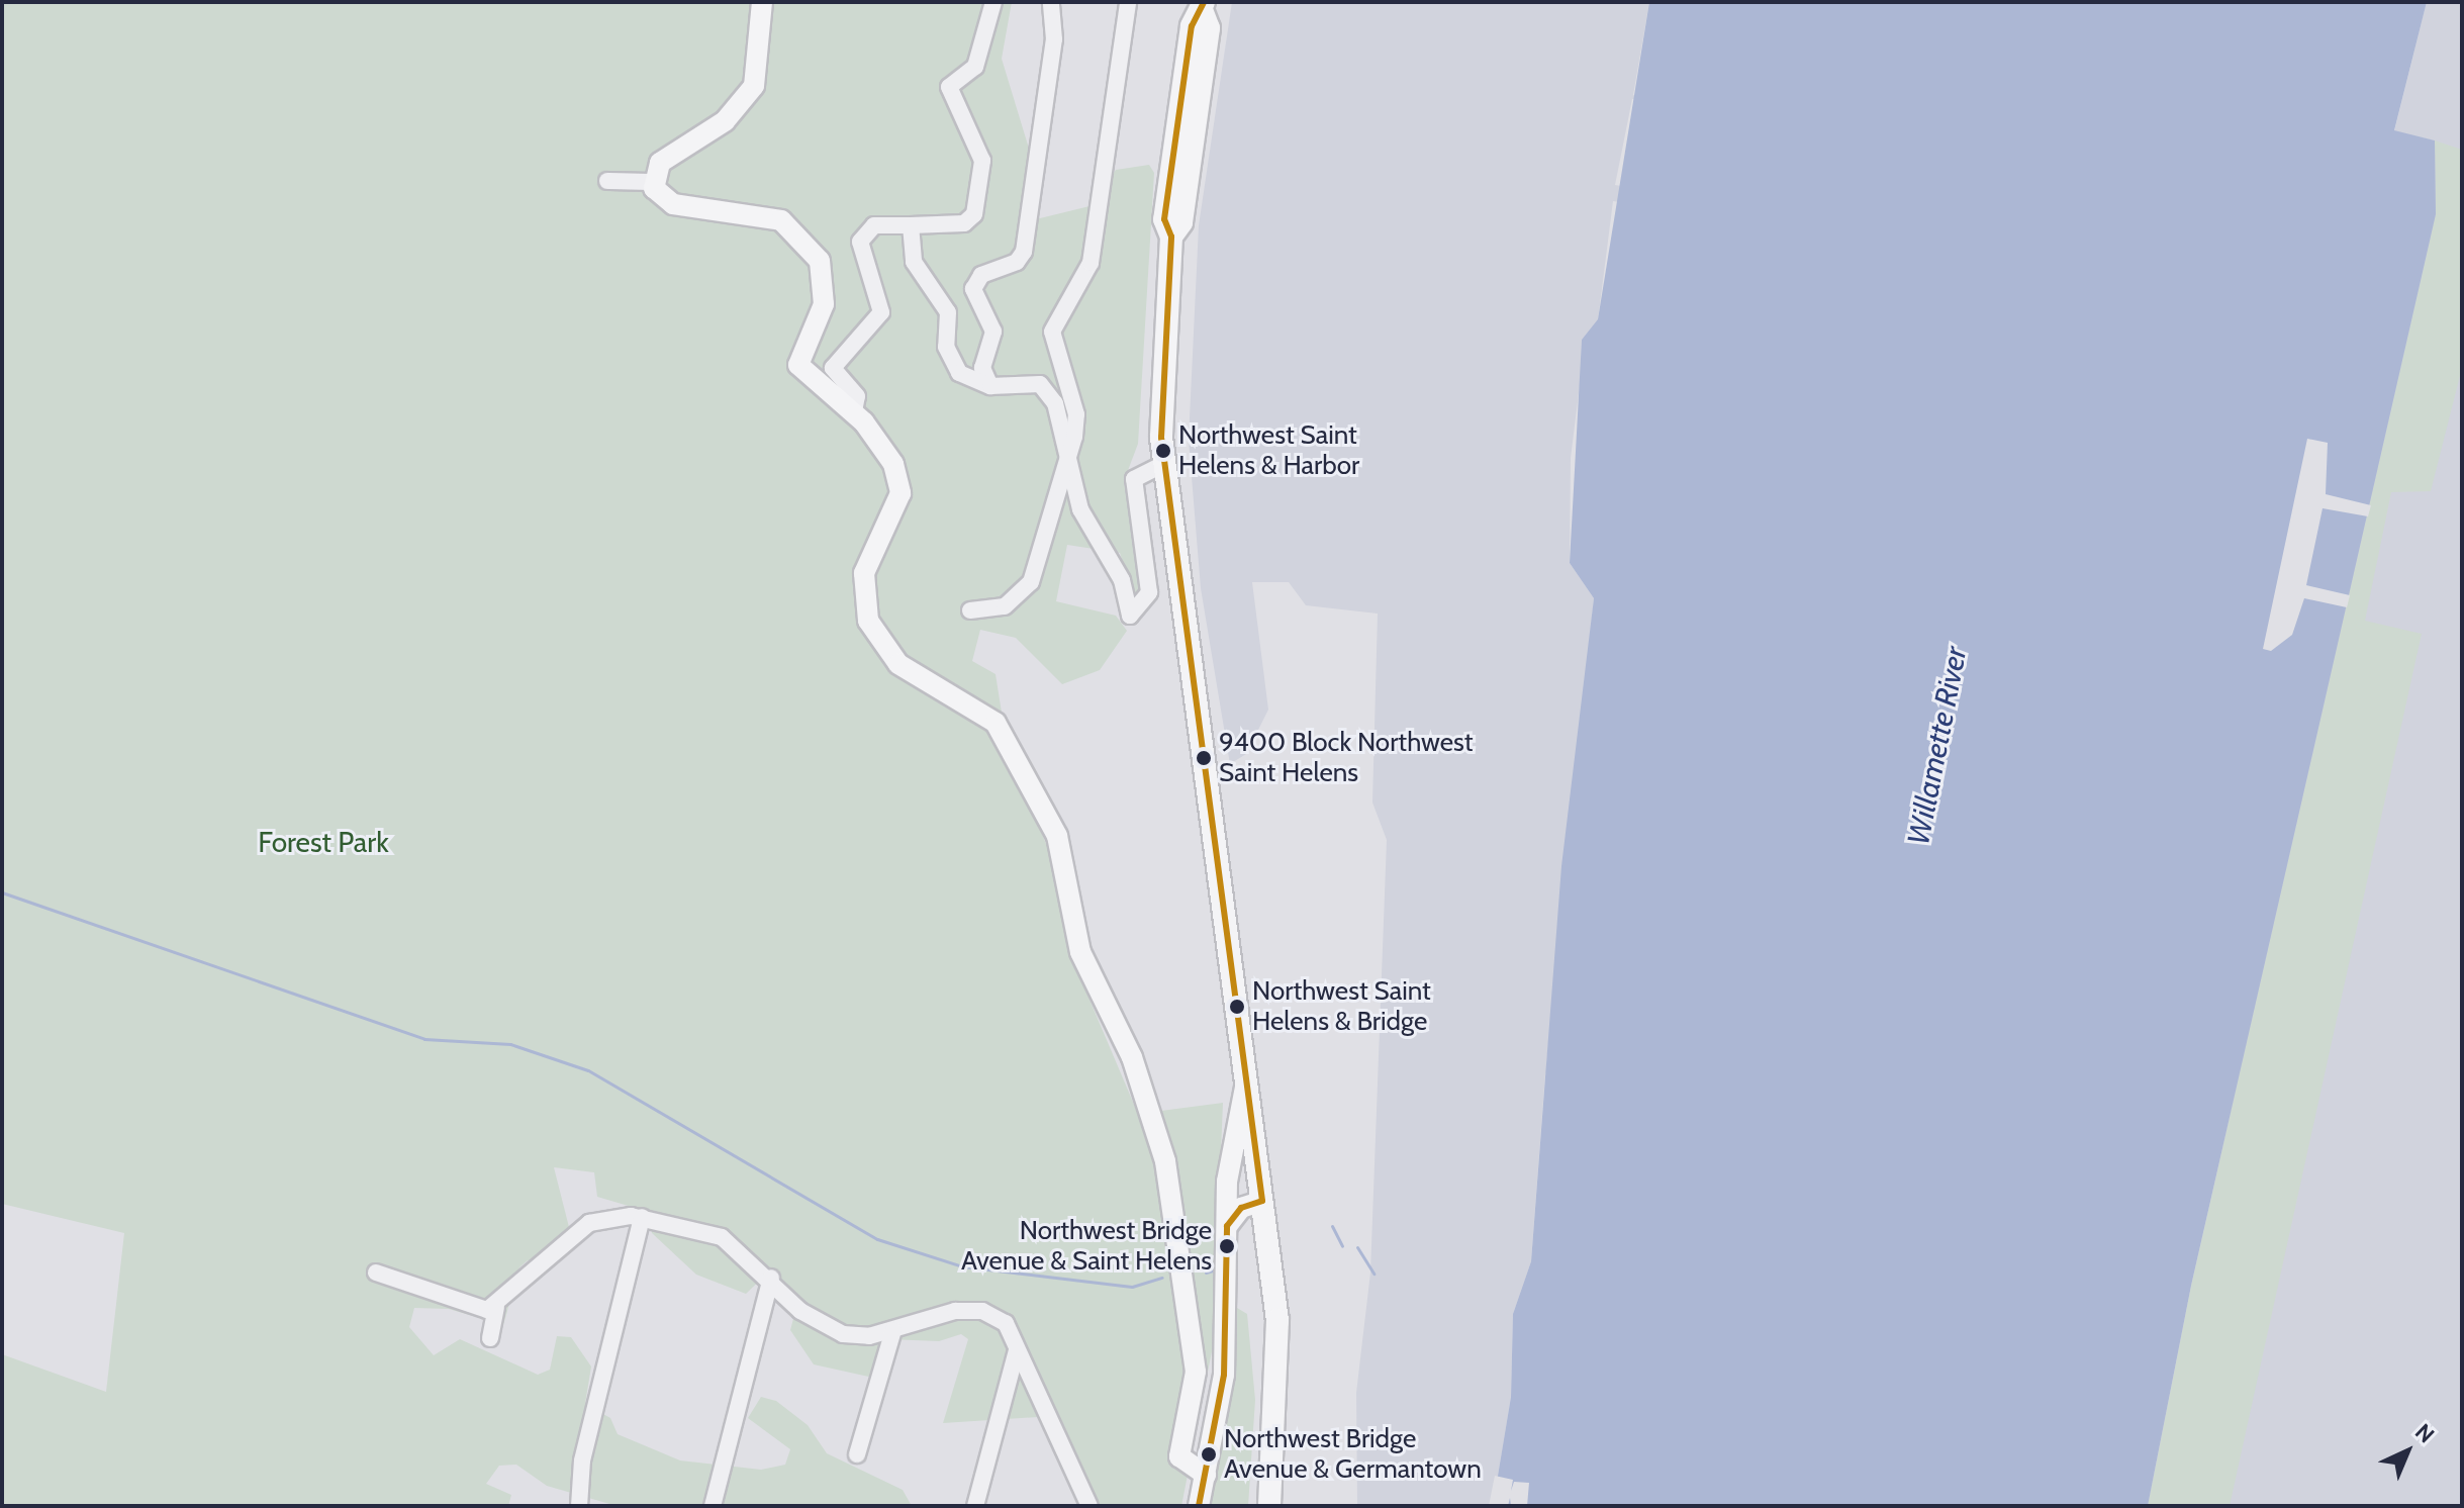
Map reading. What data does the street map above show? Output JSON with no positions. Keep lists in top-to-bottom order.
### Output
{
  "water": ["Willamette River"],
  "parks": ["Forest Park"],
  "places": [
    "Northwest Saint Helens & Harbor",
    "9400 Block Northwest Saint Helens",
    "Northwest Saint Helens & Bridge",
    "Northwest Bridge Avenue & Saint Helens",
    "Northwest Bridge Avenue & Germantown"
  ],
  "north": "top right"
}
